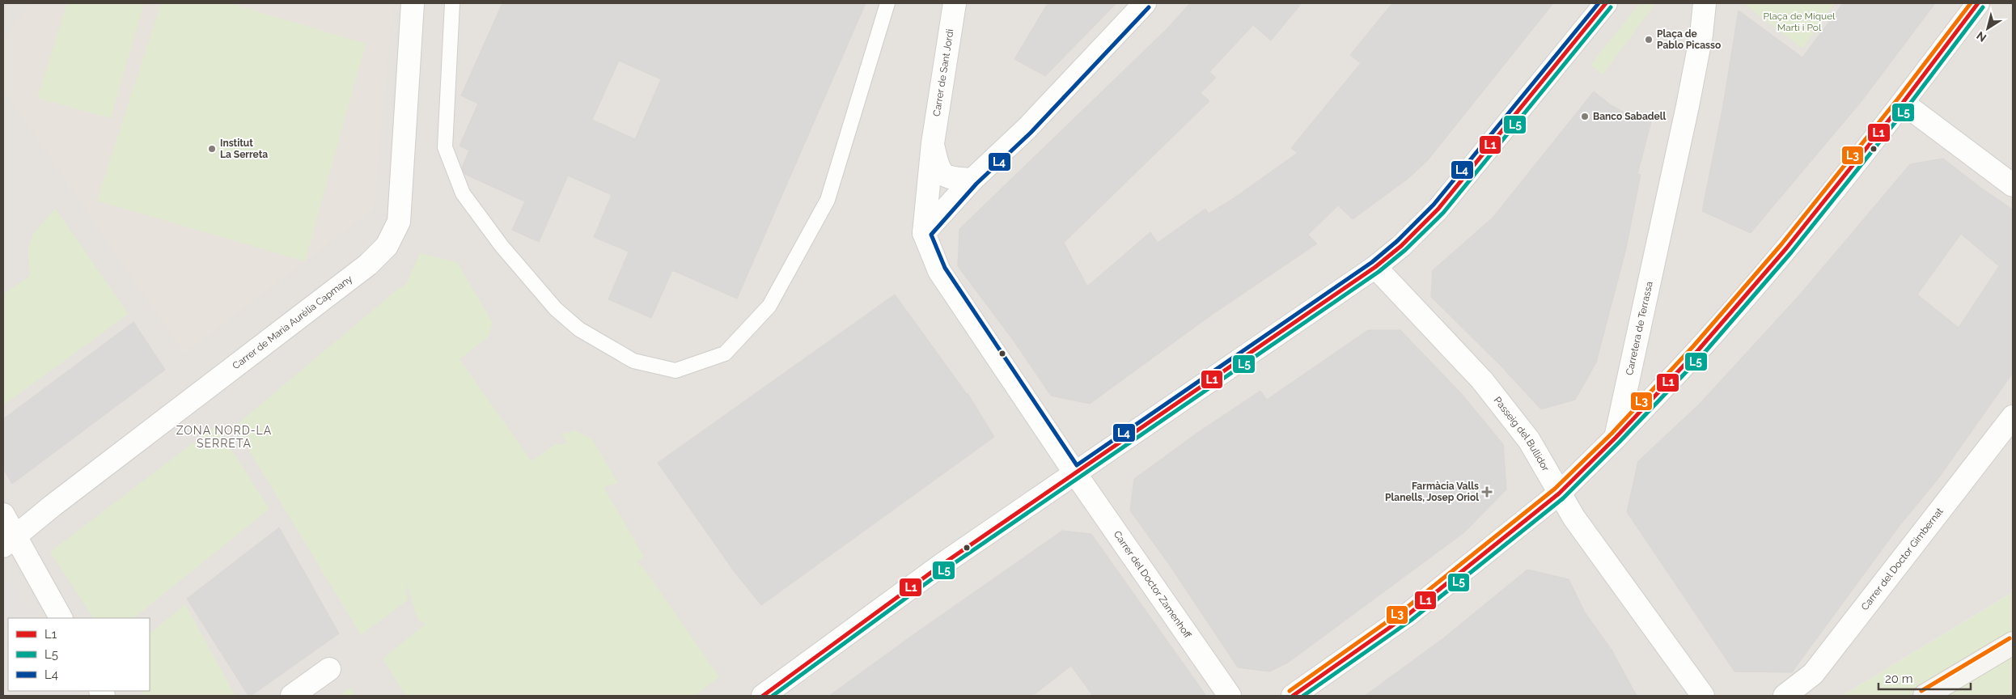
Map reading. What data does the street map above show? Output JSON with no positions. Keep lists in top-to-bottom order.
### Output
{
  "streets": {
    "street": [
      "Carrer de Sant Jordi",
      "Carrer de Maria Aurèlia Capmany",
      "Carretera de Terrassa",
      "Passeig del Bullidor",
      "Carrer del Doctor Gimbernat",
      "Carrer del Doctor Zamenhoff"
    ]
  },
  "crossings": [
    ["Carrer de Sant Jordi", "Carrer del Doctor Zamenhoff"]
  ],
  "districts": ["ZONA NORD-LA SERRETA"],
  "parks": ["Plaça de Miquel Martí i Pol"],
  "places": {
    "other": ["Plaça de Pablo Picasso", "Banco Sabadell", "Institut La Serreta"],
    "health": ["Farmàcia Valls Planells, Josep Oriol"]
  },
  "lines": [
    "transit line L1",
    "transit line L4",
    "transit line L3",
    "transit line L5"
  ],
  "legend": ["L1", "L5", "L4"],
  "scale_bar": "20 m",
  "north": "bottom left"
}
